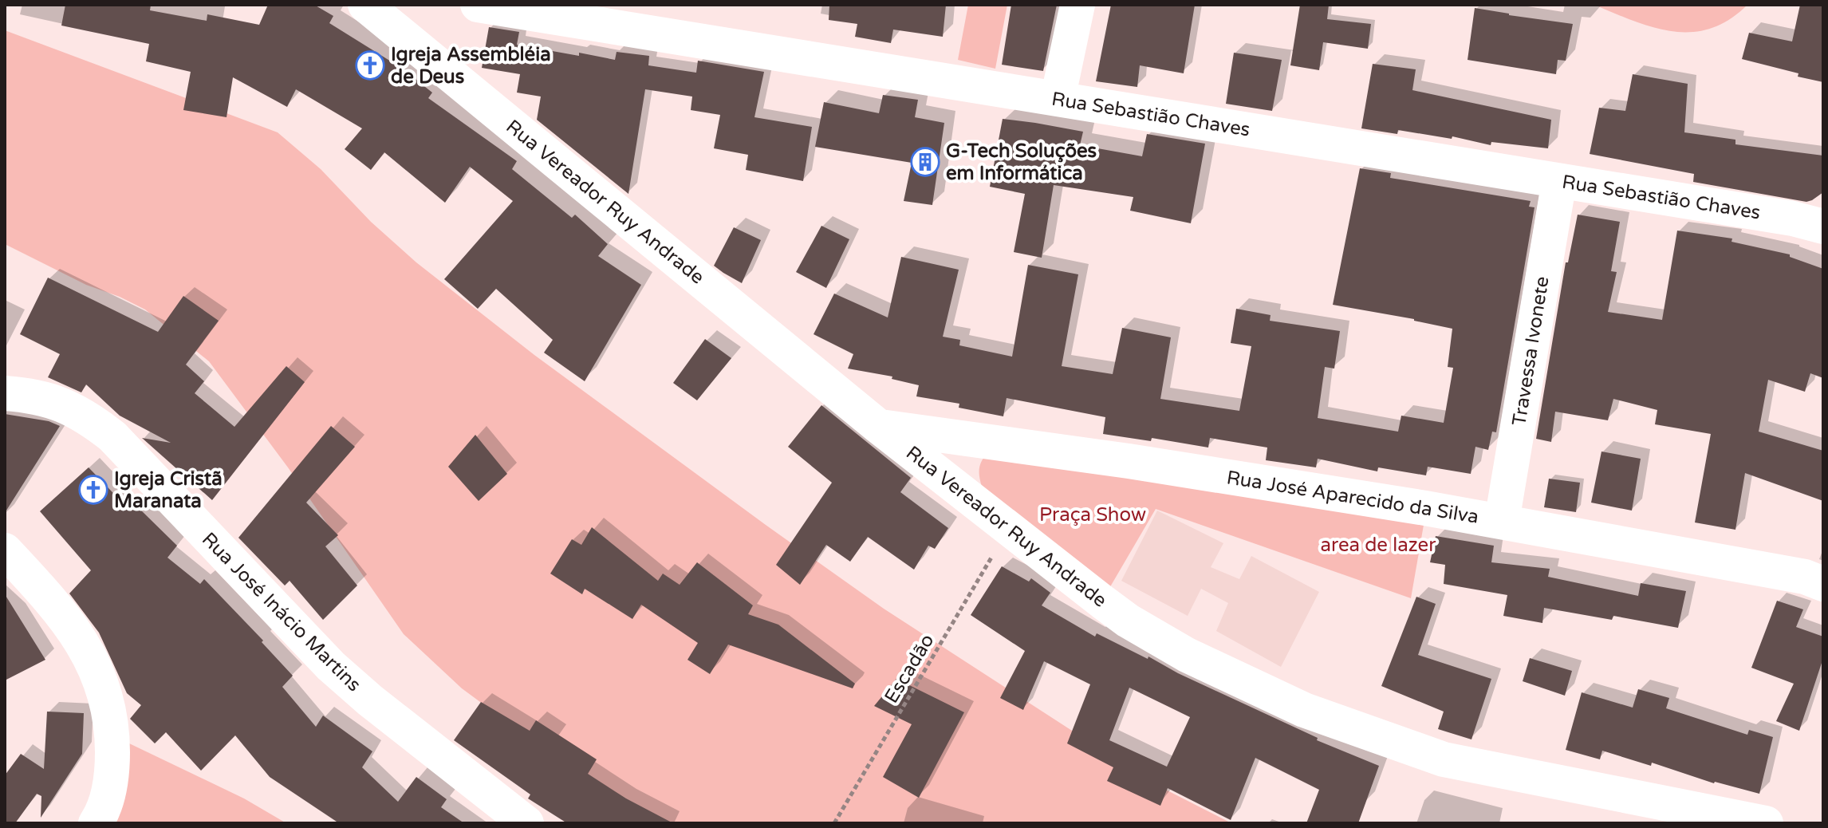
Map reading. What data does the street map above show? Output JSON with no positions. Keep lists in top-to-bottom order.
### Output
{
  "streets": {
    "street": [
      "Rua Sebastião Chaves",
      "Rua Vereador Ruy Andrade",
      "Travessa Ivonete",
      "Rua José Aparecido da Silva",
      "Rua José Inácio Martins"
    ],
    "path": ["Escadão"]
  },
  "crossings": [
    ["Rua Sebastião Chaves", "Travessa Ivonete"],
    ["Rua Vereador Ruy Andrade", "Rua José Aparecido da Silva"],
    ["Rua Vereador Ruy Andrade", "Escadão"],
    ["Travessa Ivonete", "Rua José Aparecido da Silva"]
  ],
  "parks": ["Praça Show", "area de lazer"],
  "places": {
    "church": ["Igreja Assembléia de Deus", "Igreja Cristã Maranata"],
    "building": ["G-Tech Soluções em Informática"]
  }
}
